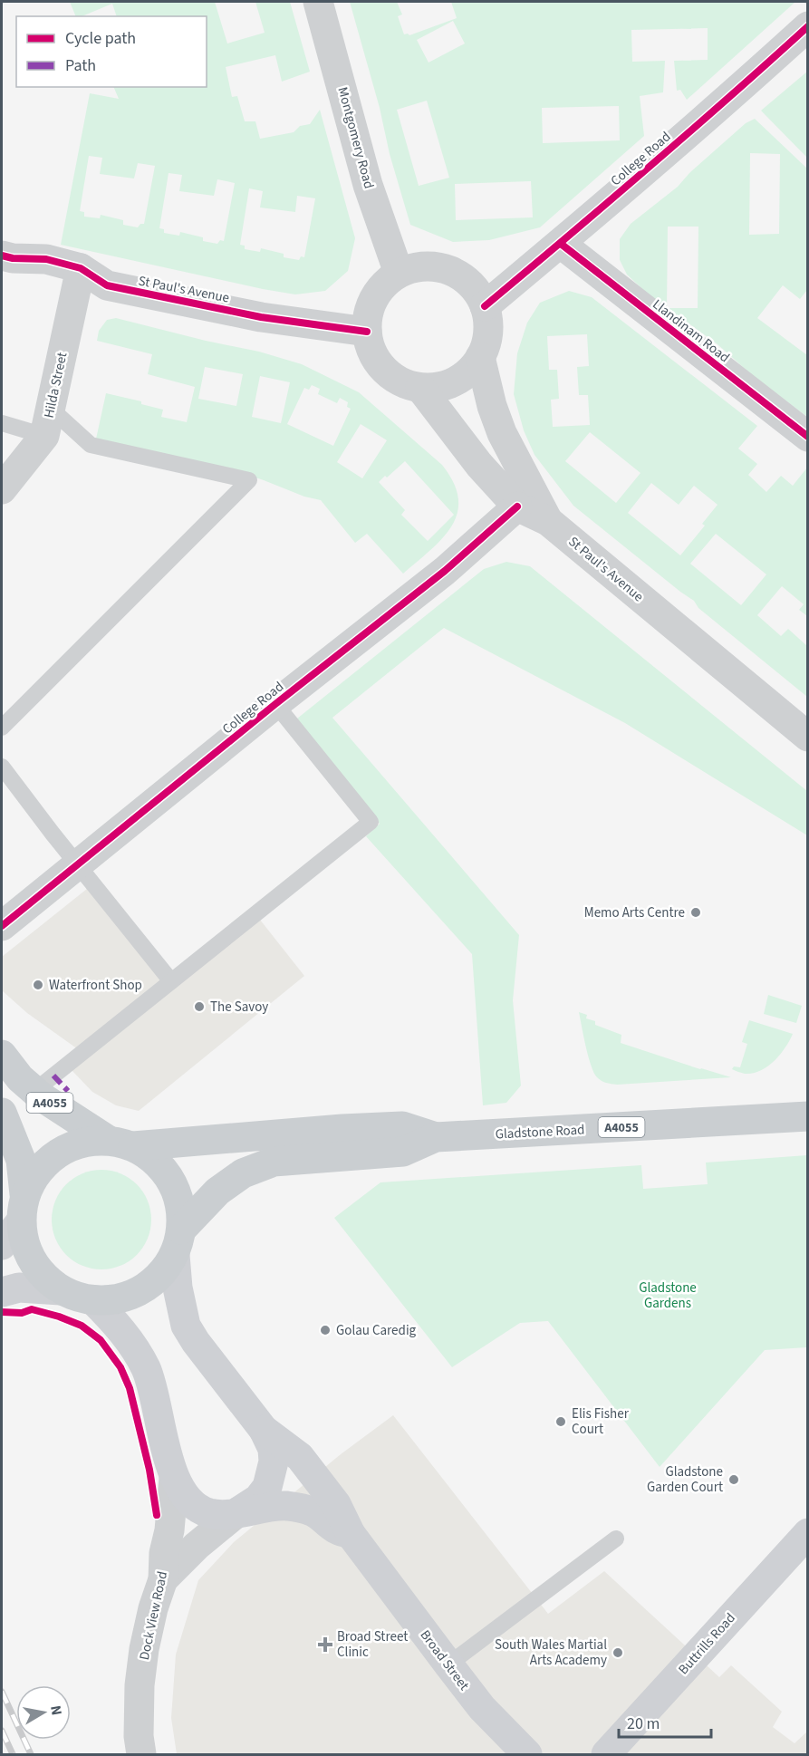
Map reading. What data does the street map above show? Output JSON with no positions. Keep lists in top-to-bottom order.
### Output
{
  "streets": {
    "main road": [
      "A4055",
      "Gladstone Road",
      "Buttrills Road",
      "Broad Street"
    ],
    "street": [
      "Montgomery Road",
      "College Road",
      "St Paul's Avenue",
      "Llandinam Road",
      "Hilda Street",
      "Dock View Road"
    ]
  },
  "crossings": [
    ["Montgomery Road", "College Road"],
    ["Montgomery Road", "St Paul's Avenue"],
    ["College Road", "St Paul's Avenue"],
    ["College Road", "Llandinam Road"],
    ["St Paul's Avenue", "Hilda Street"],
    ["A4055", "Gladstone Road"],
    ["A4055", "Broad Street"],
    ["Gladstone Road", "Broad Street"],
    ["Dock View Road", "Broad Street"]
  ],
  "parks": ["Gladstone Gardens"],
  "places": {
    "other": [
      "Memo Arts Centre",
      "Waterfront Shop",
      "The Savoy",
      "Golau Caredig",
      "Elis Fisher Court",
      "Gladstone Garden Court",
      "South Wales Martial Arts Academy"
    ],
    "health": ["Broad Street Clinic"]
  },
  "legend": ["Cycle path", "Path"],
  "scale_bar": "20 m",
  "north": "right"
}
